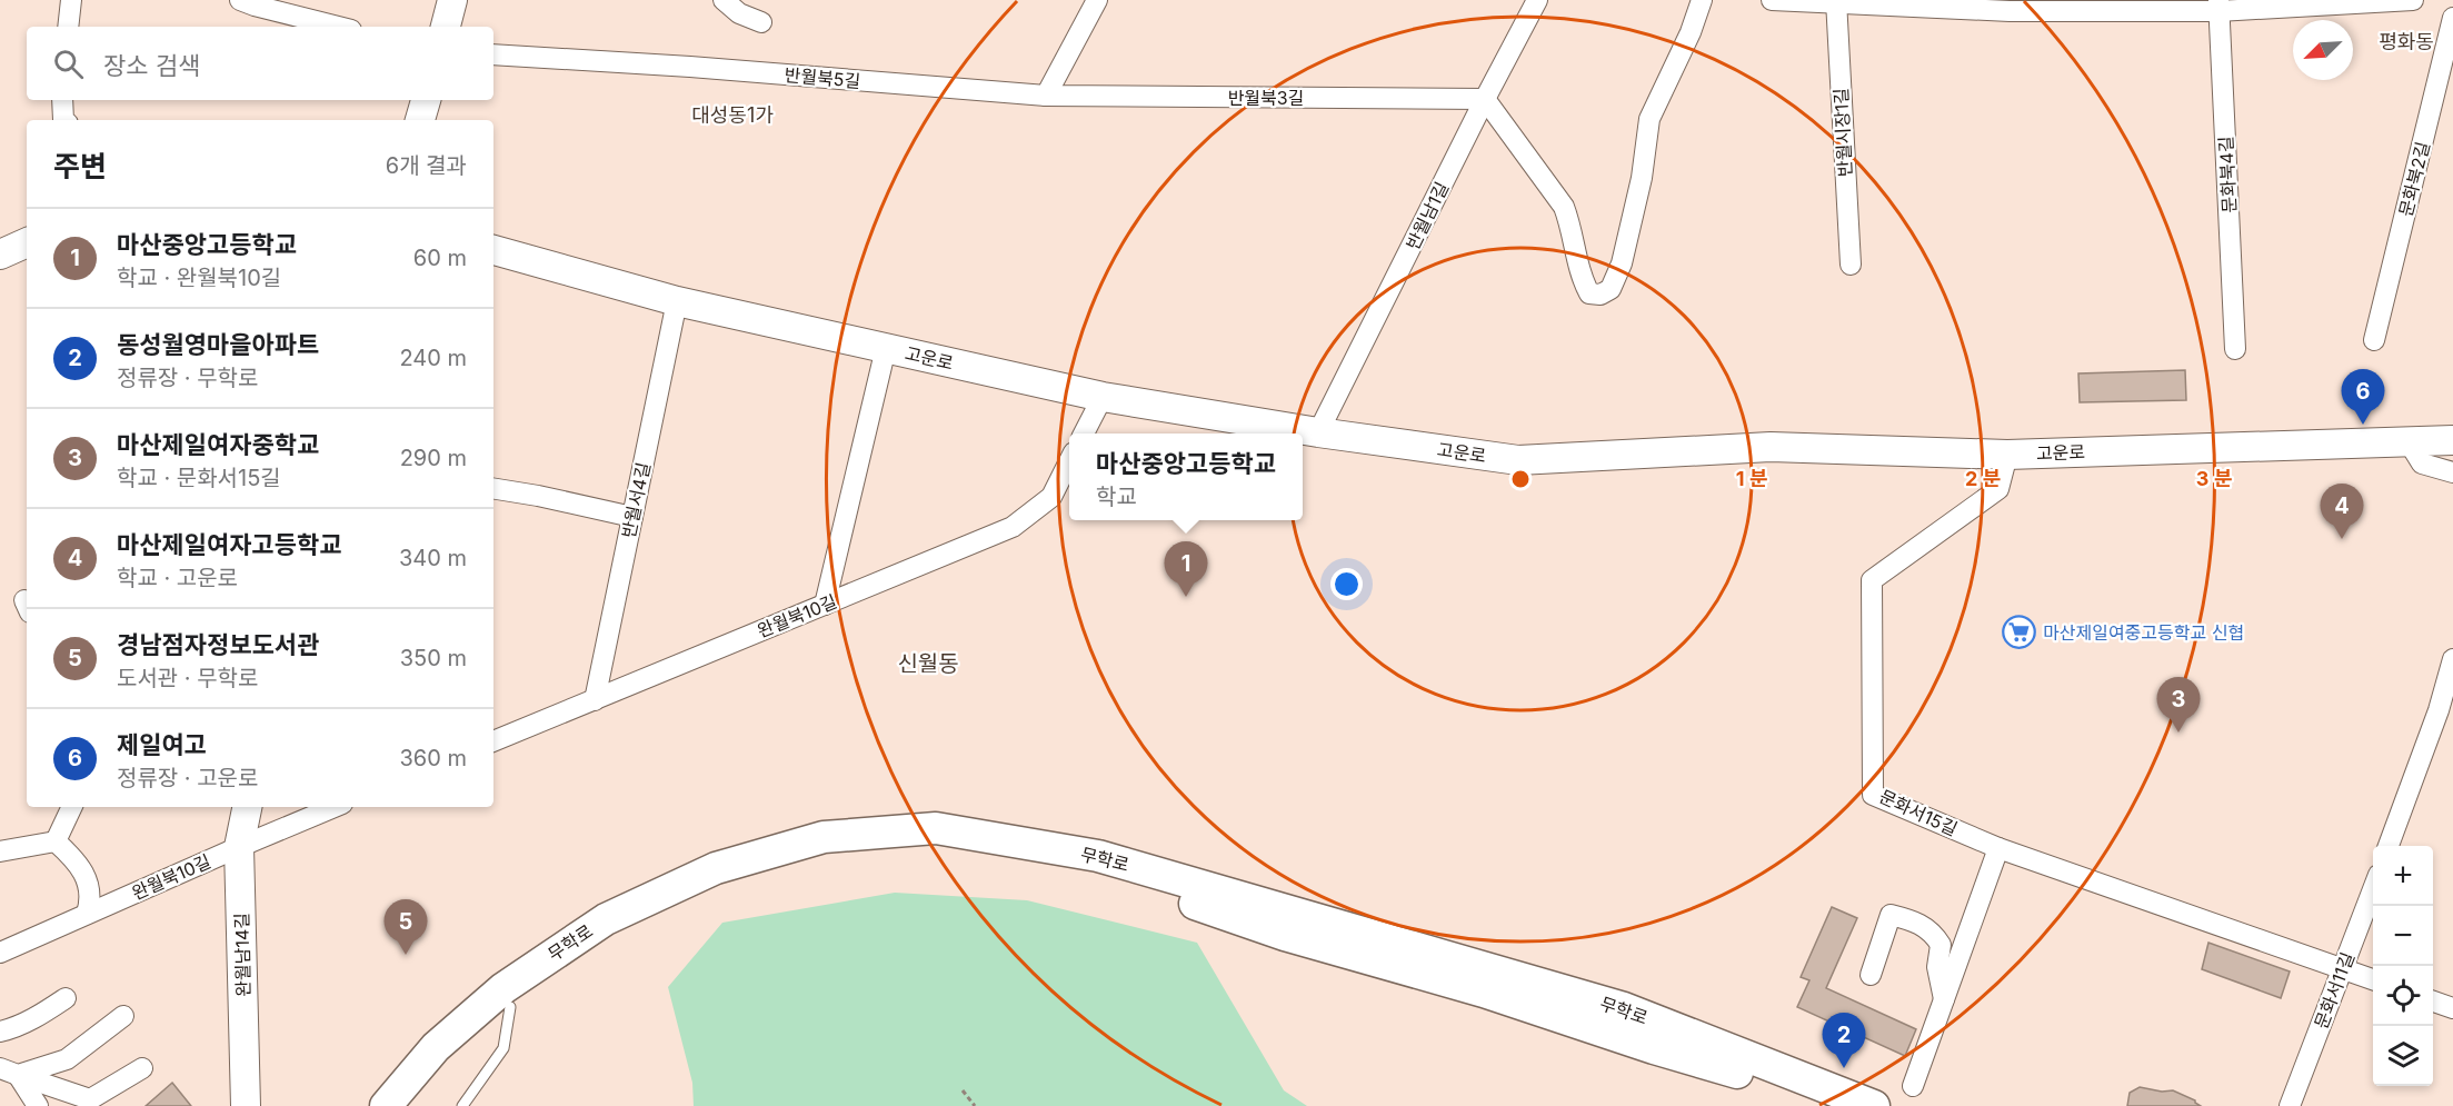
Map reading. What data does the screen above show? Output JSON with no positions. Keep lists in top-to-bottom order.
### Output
{
  "streets": {
    "main road": ["고운로", "무학로", "완월남14길"],
    "street": [
      "반월북5길",
      "반월북3길",
      "반월시장1길",
      "문화북4길",
      "문화북2길",
      "반월남1길",
      "반월서4길",
      "완월북10길",
      "문화서15길",
      "문화서11길"
    ]
  },
  "crossings": [
    ["반월북5길", "반월북3길"],
    ["반월북3길", "반월남1길"],
    ["반월남1길", "고운로"],
    ["고운로", "반월서4길"],
    ["고운로", "문화서15길"],
    ["반월서4길", "완월북10길"],
    ["완월북10길", "완월남14길"],
    ["문화서15길", "문화서11길"]
  ],
  "districts": ["평화동", "대성동1가", "신월동"],
  "places": {
    "supermarket": ["마산제일여중고등학교 신협"]
  },
  "north": "bottom left",
  "page": {
    "search": "장소 검색",
    "heading": ["주변", "6개 결과"],
    "list": [
      {
        "mark": "1",
        "name": "마산중앙고등학교",
        "note": "학교 · 완월북10길",
        "value": "60 m"
      },
      {
        "mark": "2",
        "name": "동성월영마을아파트",
        "note": "정류장 · 무학로",
        "value": "240 m"
      },
      {
        "mark": "3",
        "name": "마산제일여자중학교",
        "note": "학교 · 문화서15길",
        "value": "290 m"
      },
      {
        "mark": "4",
        "name": "마산제일여자고등학교",
        "note": "학교 · 고운로",
        "value": "340 m"
      },
      {
        "mark": "5",
        "name": "경남점자정보도서관",
        "note": "도서관 · 무학로",
        "value": "350 m"
      },
      {
        "mark": "6",
        "name": "제일여고",
        "note": "정류장 · 고운로",
        "value": "360 m"
      }
    ],
    "pins": [
      "6",
      "4",
      "1",
      "3",
      "5",
      "2"
    ],
    "popup": ["마산중앙고등학교", "학교"],
    "map_buttons": ["+", "−"]
  },
  "rings": ["1 분", "2 분", "3 분"]
}
